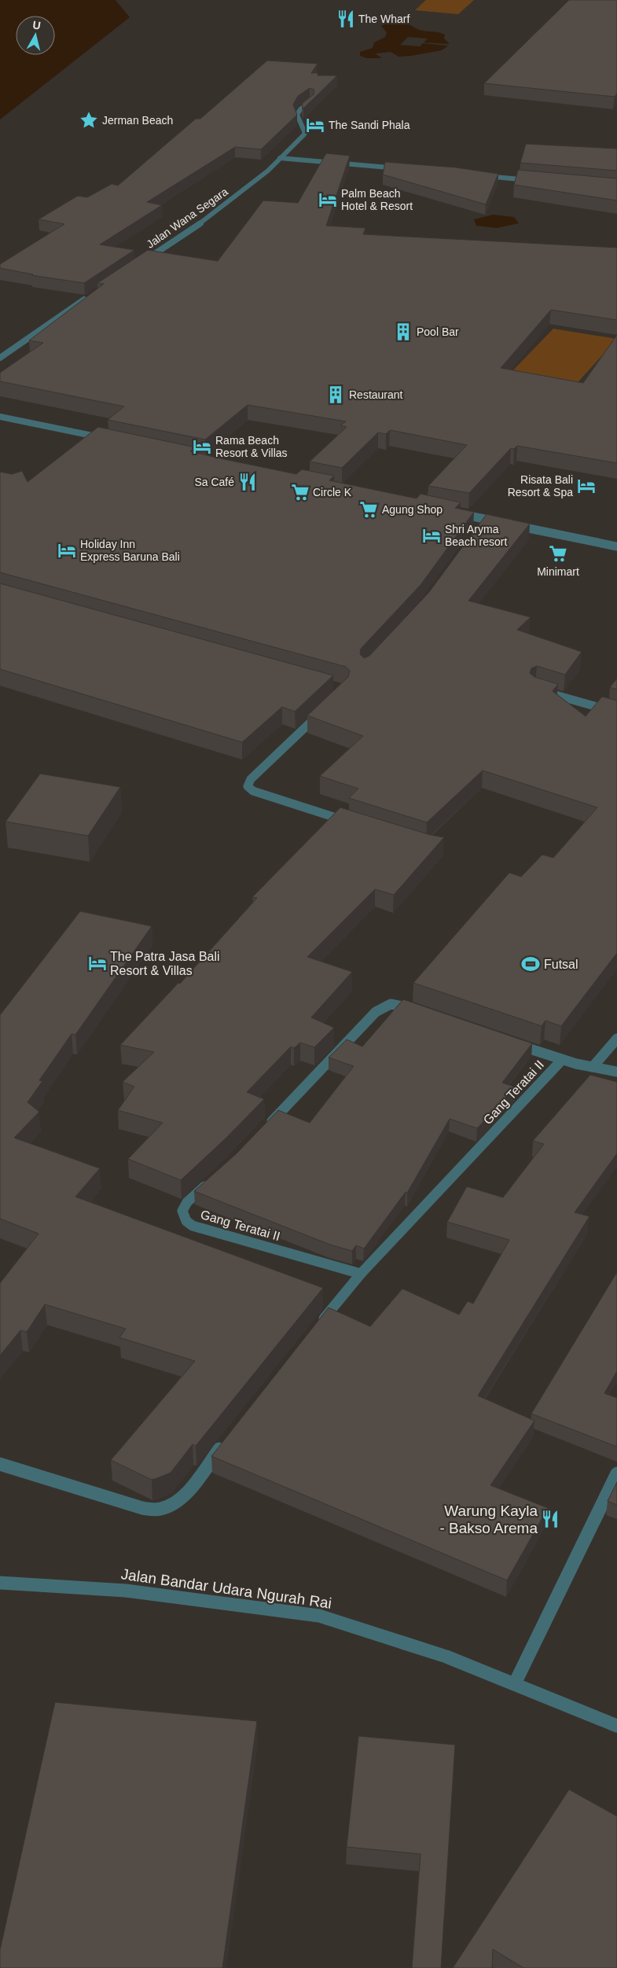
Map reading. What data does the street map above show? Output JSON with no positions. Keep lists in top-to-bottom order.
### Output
{
  "streets": {
    "street": ["Jalan Wana Segara", "Gang Teratai II", "Jalan Bandar Udara Ngurah Rai"]
  },
  "places": {
    "restaurant": ["The Wharf", "Sa Café", "Warung Kayla - Bakso Arema"],
    "place": ["Jerman Beach"],
    "hotel": [
      "The Sandi Phala",
      "Palm Beach Hotel & Resort",
      "Rama Beach Resort & Villas",
      "Risata Bali Resort & Spa",
      "Shri Aryma Beach resort",
      "Holiday Inn Express Baruna Bali",
      "The Patra Jasa Bali Resort & Villas"
    ],
    "building": ["Pool Bar", "Restaurant"],
    "supermarket": ["Circle K", "Agung Shop", "Minimart"],
    "sports": ["Futsal"]
  },
  "north": "top"
}
